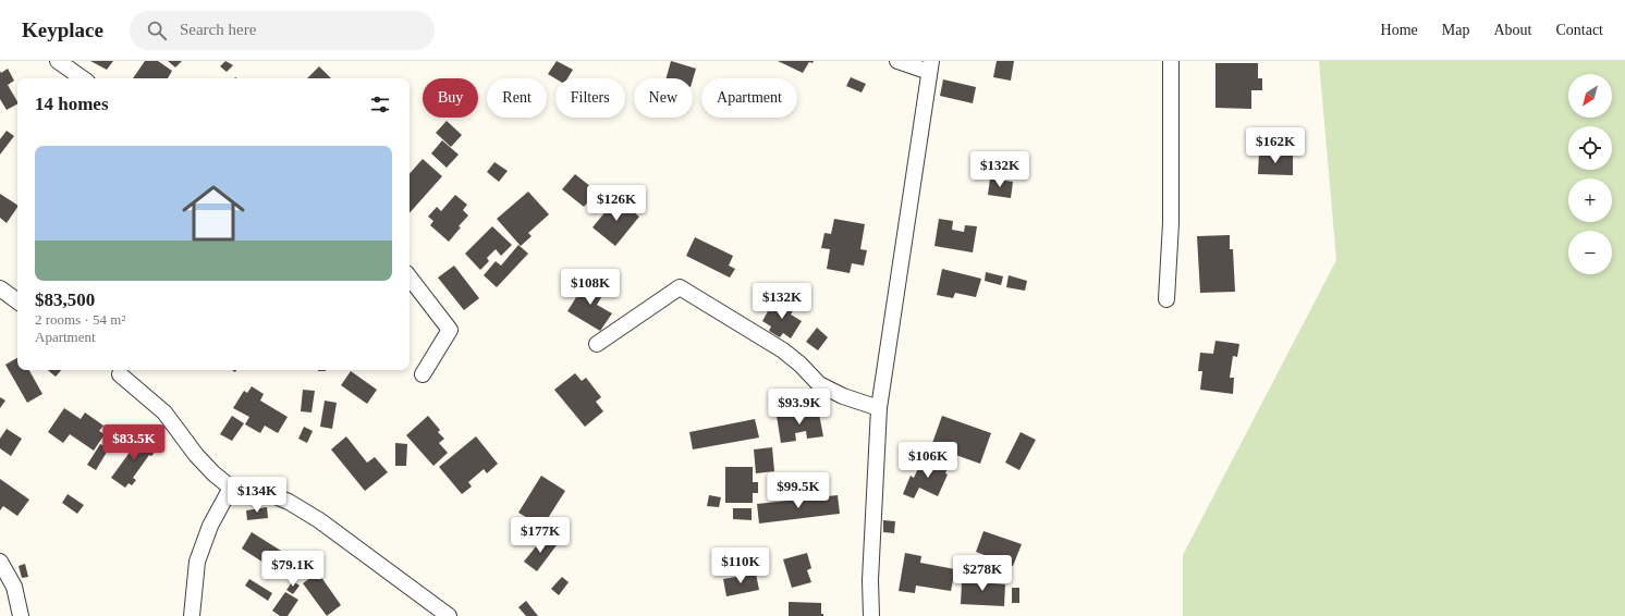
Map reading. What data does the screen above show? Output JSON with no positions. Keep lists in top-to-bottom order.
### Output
{
  "north": "bottom left",
  "page": {
    "header": "Keyplace",
    "search": "Search here",
    "nav": [
      "Home",
      "Map",
      "About",
      "Contact"
    ],
    "map_buttons": ["+", "−"],
    "chip": [
      "Buy",
      "Rent",
      "Filters",
      "New",
      "Apartment"
    ],
    "heading": "14 homes",
    "price": [
      "$162K",
      "$132K",
      "$126K",
      "$108K",
      "$132K",
      "$93.9K",
      "$83.5K",
      "$106K",
      "$99.5K",
      "$134K",
      "$177K",
      "$110K",
      "$79.1K",
      "$278K"
    ],
    "list": [
      {
        "name": "$83,500",
        "note": "2 rooms · 54 m² · Apartment"
      }
    ]
  }
}
